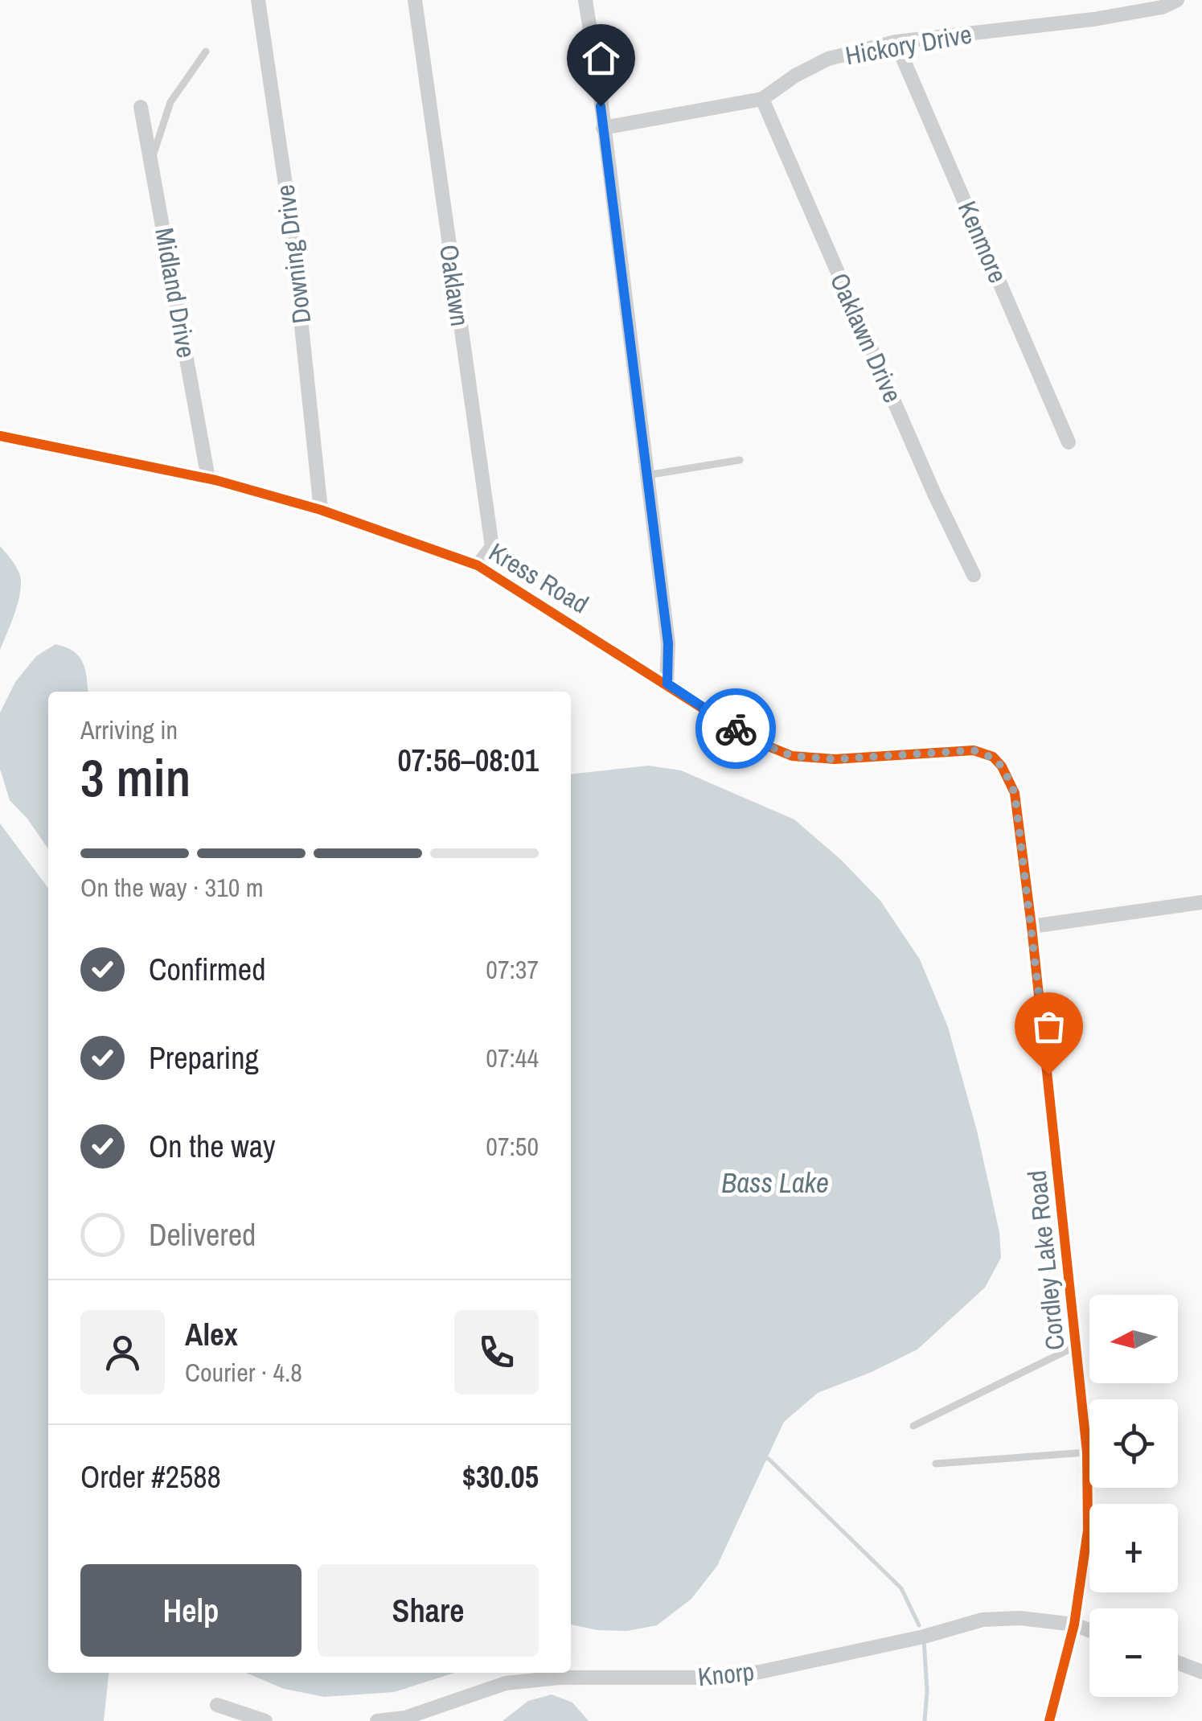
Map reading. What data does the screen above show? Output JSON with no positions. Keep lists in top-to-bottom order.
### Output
{
  "streets": {
    "street": [
      "Hickory Drive",
      "Kenmore",
      "Downing Drive",
      "Oaklawn",
      "Midland Drive",
      "Oaklawn Drive",
      "Kress Road",
      "Cordley Lake Road",
      "Knorp"
    ]
  },
  "crossings": [
    ["Hickory Drive", "Kenmore"],
    ["Hickory Drive", "Oaklawn Drive"],
    ["Downing Drive", "Kress Road"],
    ["Oaklawn", "Kress Road"],
    ["Midland Drive", "Kress Road"],
    ["Kress Road", "Cordley Lake Road"],
    ["Cordley Lake Road", "Knorp"]
  ],
  "water": ["Bass Lake"],
  "north": "left",
  "page": {
    "heading": ["3 min", "Arriving in", "07:56–08:01"],
    "panel": [
      "Alex",
      "Courier · 4.8",
      "Order #2588",
      "$30.05"
    ],
    "bar": "On the way · 310 m",
    "list": [
      ["Confirmed", "07:37"],
      ["Preparing", "07:44"],
      ["On the way", "07:50"],
      "Delivered"
    ],
    "map_buttons": ["+", "−"],
    "buttons": ["Help", "Share"]
  }
}
